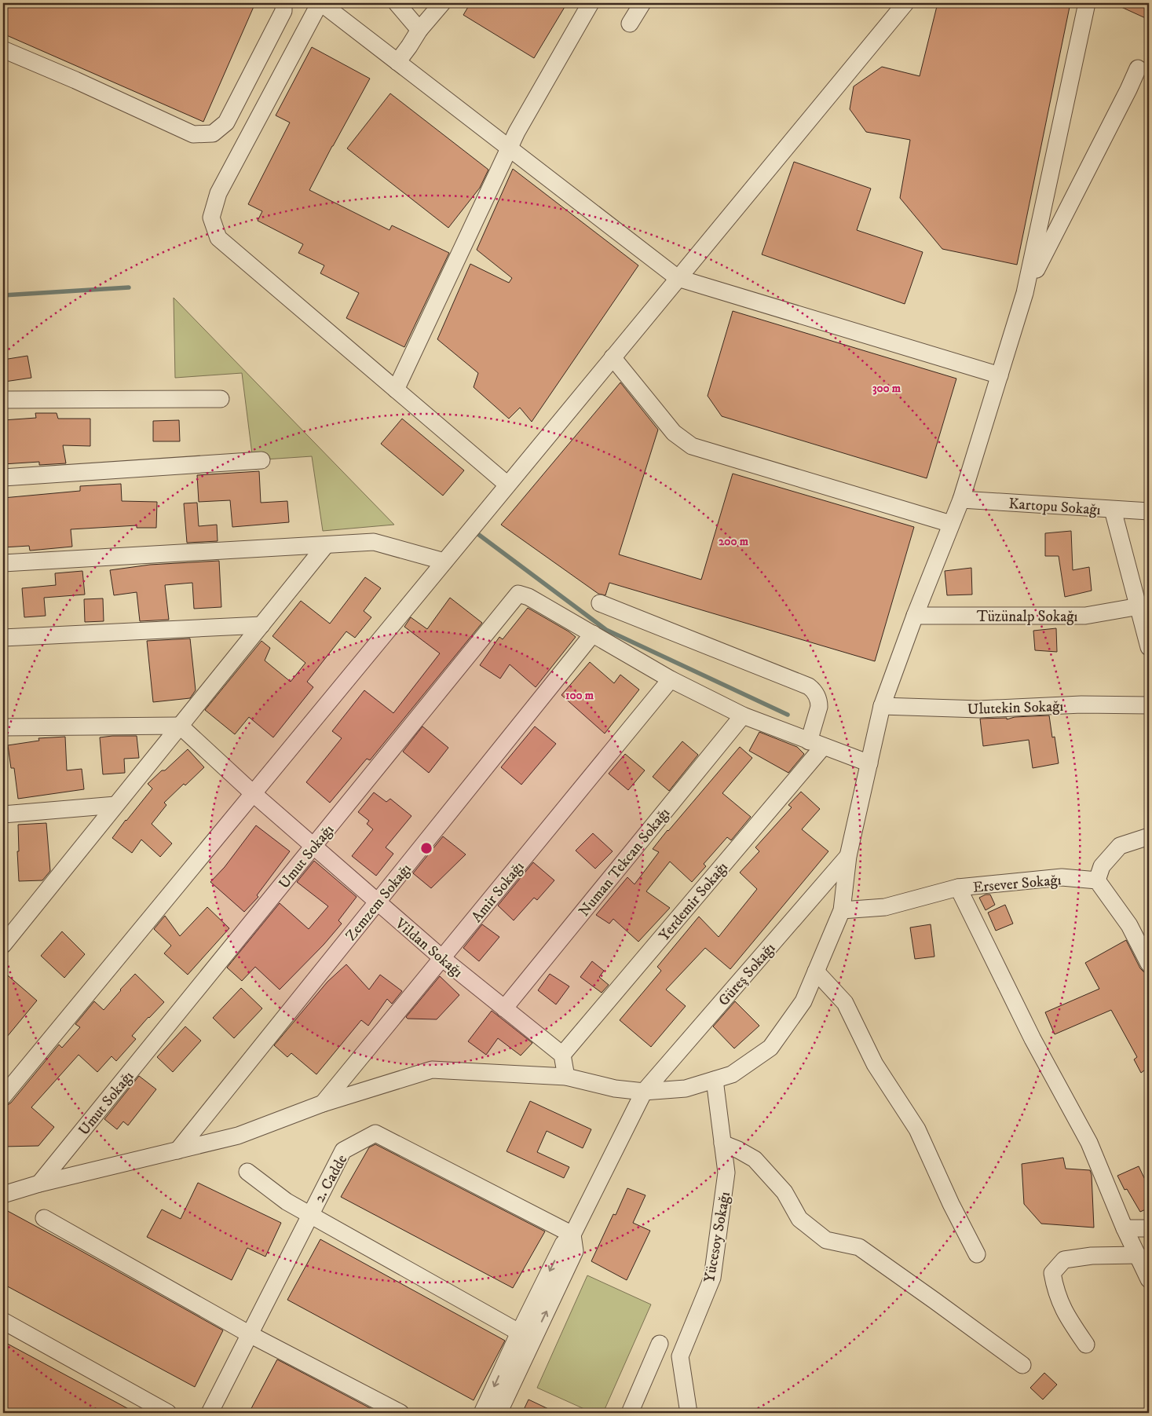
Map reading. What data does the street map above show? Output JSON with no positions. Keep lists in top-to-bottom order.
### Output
{
  "streets": {
    "street": [
      "Kartopu Sokağı",
      "Tüzünalp Sokağı",
      "Ulutekin Sokağı",
      "Umut Sokağı",
      "Numan Tekcan Sokağı",
      "Ersever Sokağı",
      "Amir Sokağı",
      "Yerdemir Sokağı",
      "Zemzem Sokağı",
      "Vildan Sokağı",
      "Güreş Sokağı",
      "2. Cadde",
      "Yücesoy Sokağı"
    ]
  },
  "crossings": [
    ["Umut Sokağı", "Zemzem Sokağı"],
    ["Umut Sokağı", "Vildan Sokağı"],
    ["Numan Tekcan Sokağı", "Vildan Sokağı"],
    ["Amir Sokağı", "Vildan Sokağı"],
    ["Yerdemir Sokağı", "Vildan Sokağı"],
    ["Zemzem Sokağı", "Vildan Sokağı"],
    ["Güreş Sokağı", "2. Cadde"]
  ],
  "rings": ["300 m", "200 m", "100 m"]
}
